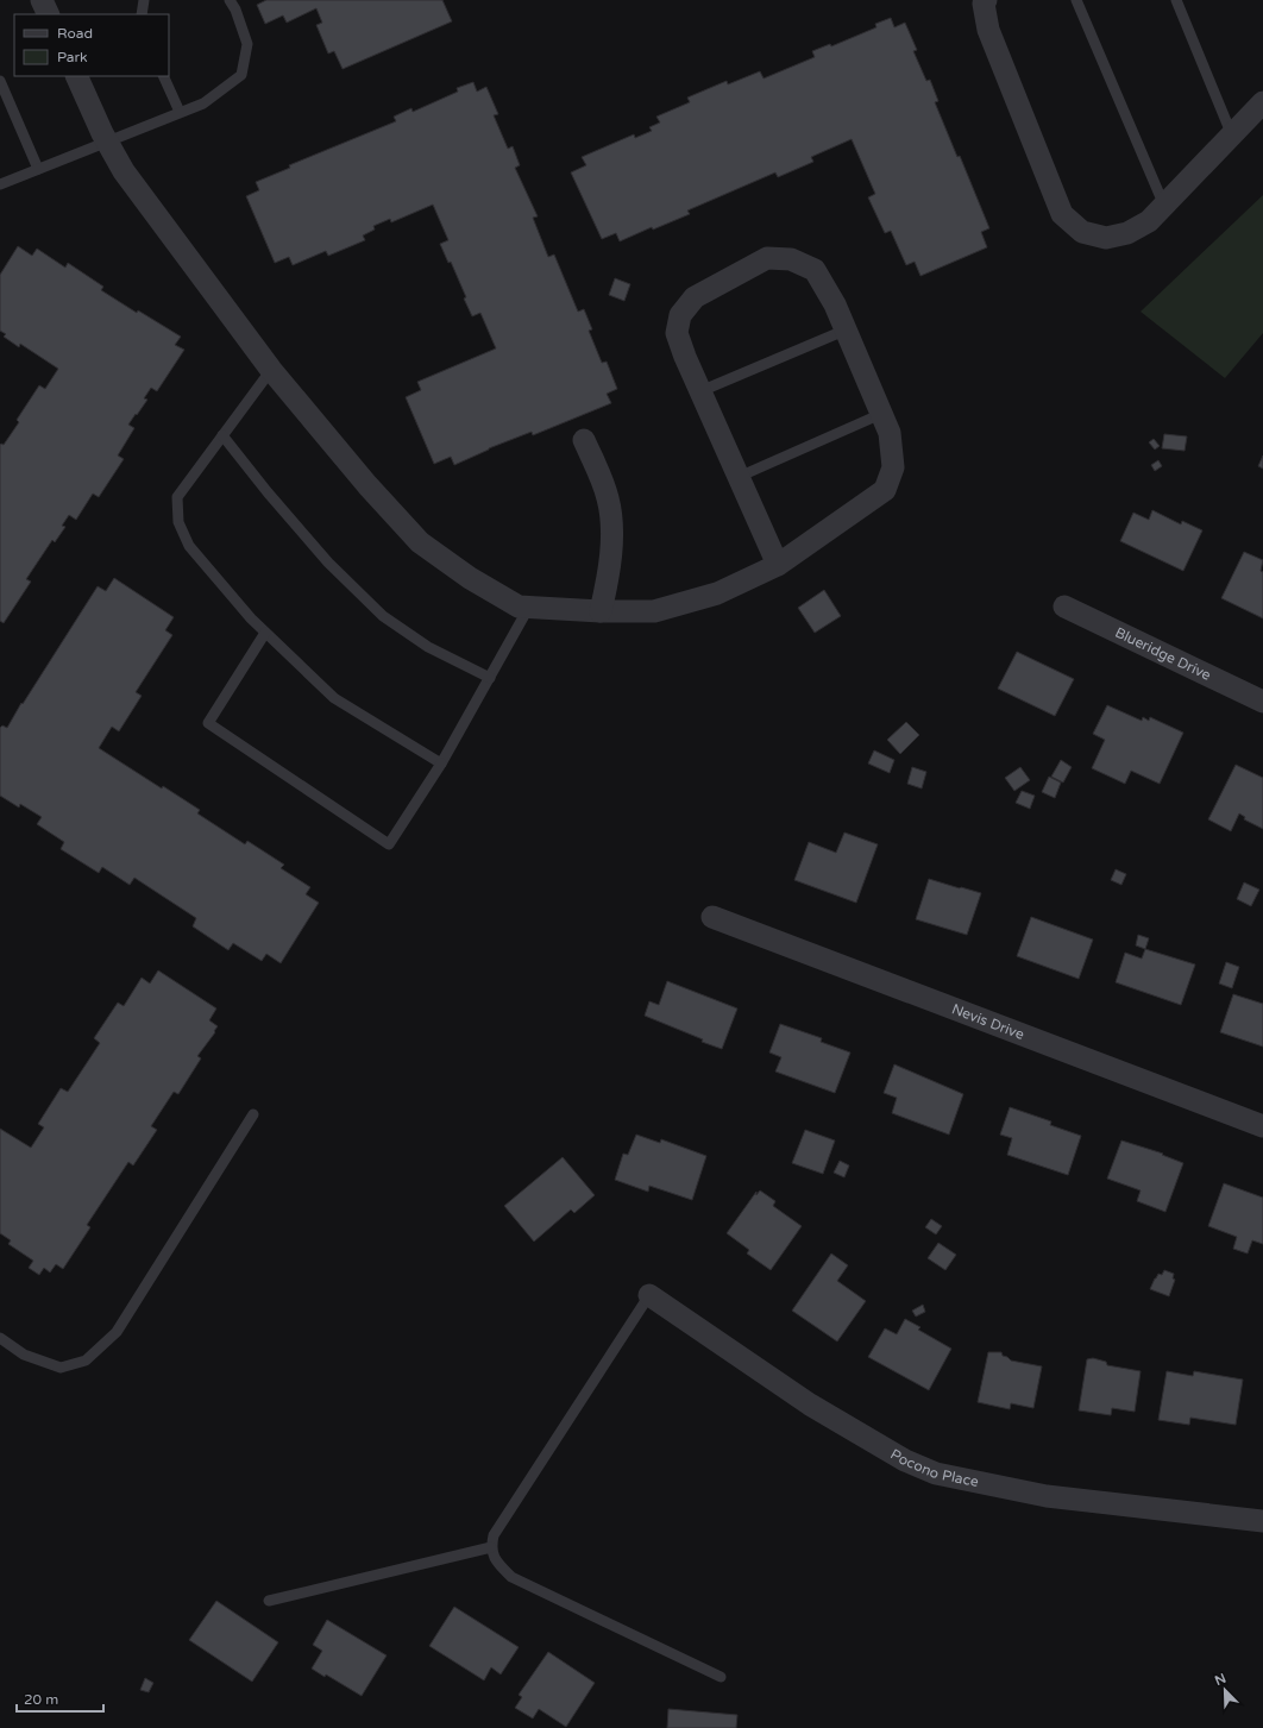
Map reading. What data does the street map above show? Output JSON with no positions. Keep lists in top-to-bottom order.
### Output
{
  "streets": {
    "street": ["Blueridge Drive", "Nevis Drive", "Pocono Place"]
  },
  "legend": ["Road", "Park"],
  "scale_bar": "20 m",
  "north": "top left"
}
